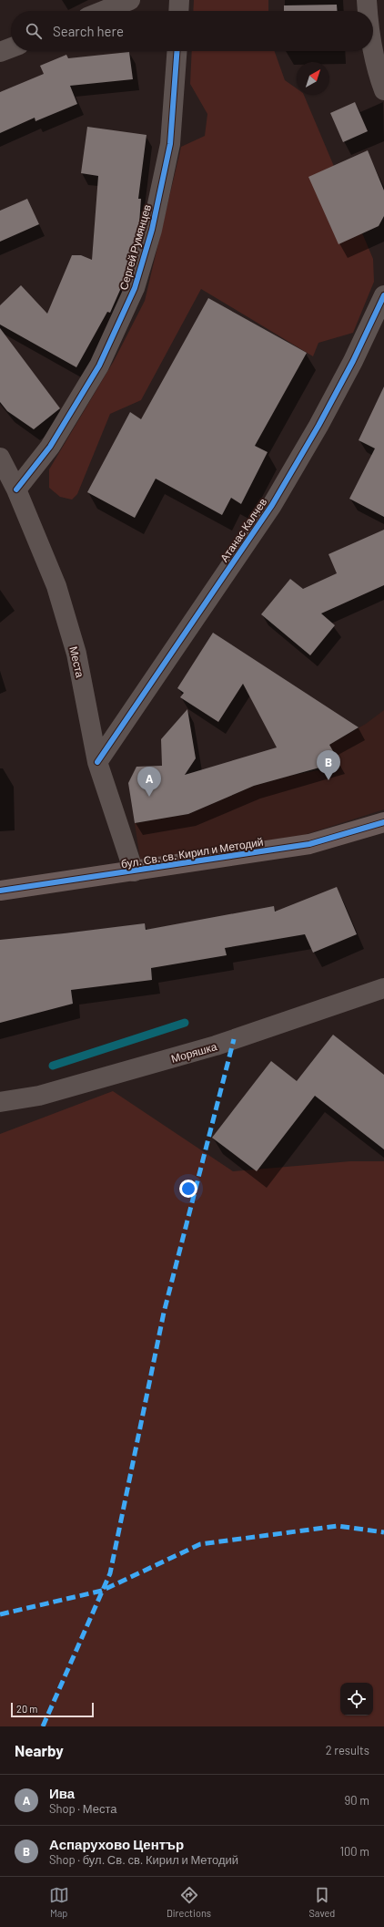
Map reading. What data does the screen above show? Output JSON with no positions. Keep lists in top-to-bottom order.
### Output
{
  "streets": {
    "main road": ["бул. Св. св. Кирил и Методий"],
    "street": [
      "Сергей Румянцев",
      "Атанас Калчев",
      "Места",
      "Моряшка"
    ]
  },
  "crossings": [
    ["Сергей Румянцев", "Места"],
    ["Атанас Калчев", "Места"],
    ["Места", "бул. Св. св. Кирил и Методий"]
  ],
  "scale_bar": "20 m",
  "north": "top right",
  "page": {
    "search": "Search here",
    "pins": ["B", "A"],
    "scale": "20 m",
    "heading": ["Nearby", "2 results"],
    "list": [
      {
        "mark": "A",
        "name": "Ива",
        "note": "Shop · Места",
        "value": "90 m"
      },
      {
        "mark": "B",
        "name": "Аспарухово Център",
        "note": "Shop · бул. Св. св. Кирил и Методий",
        "value": "100 m"
      }
    ],
    "nav": ["Map", "Directions", "Saved"]
  }
}
